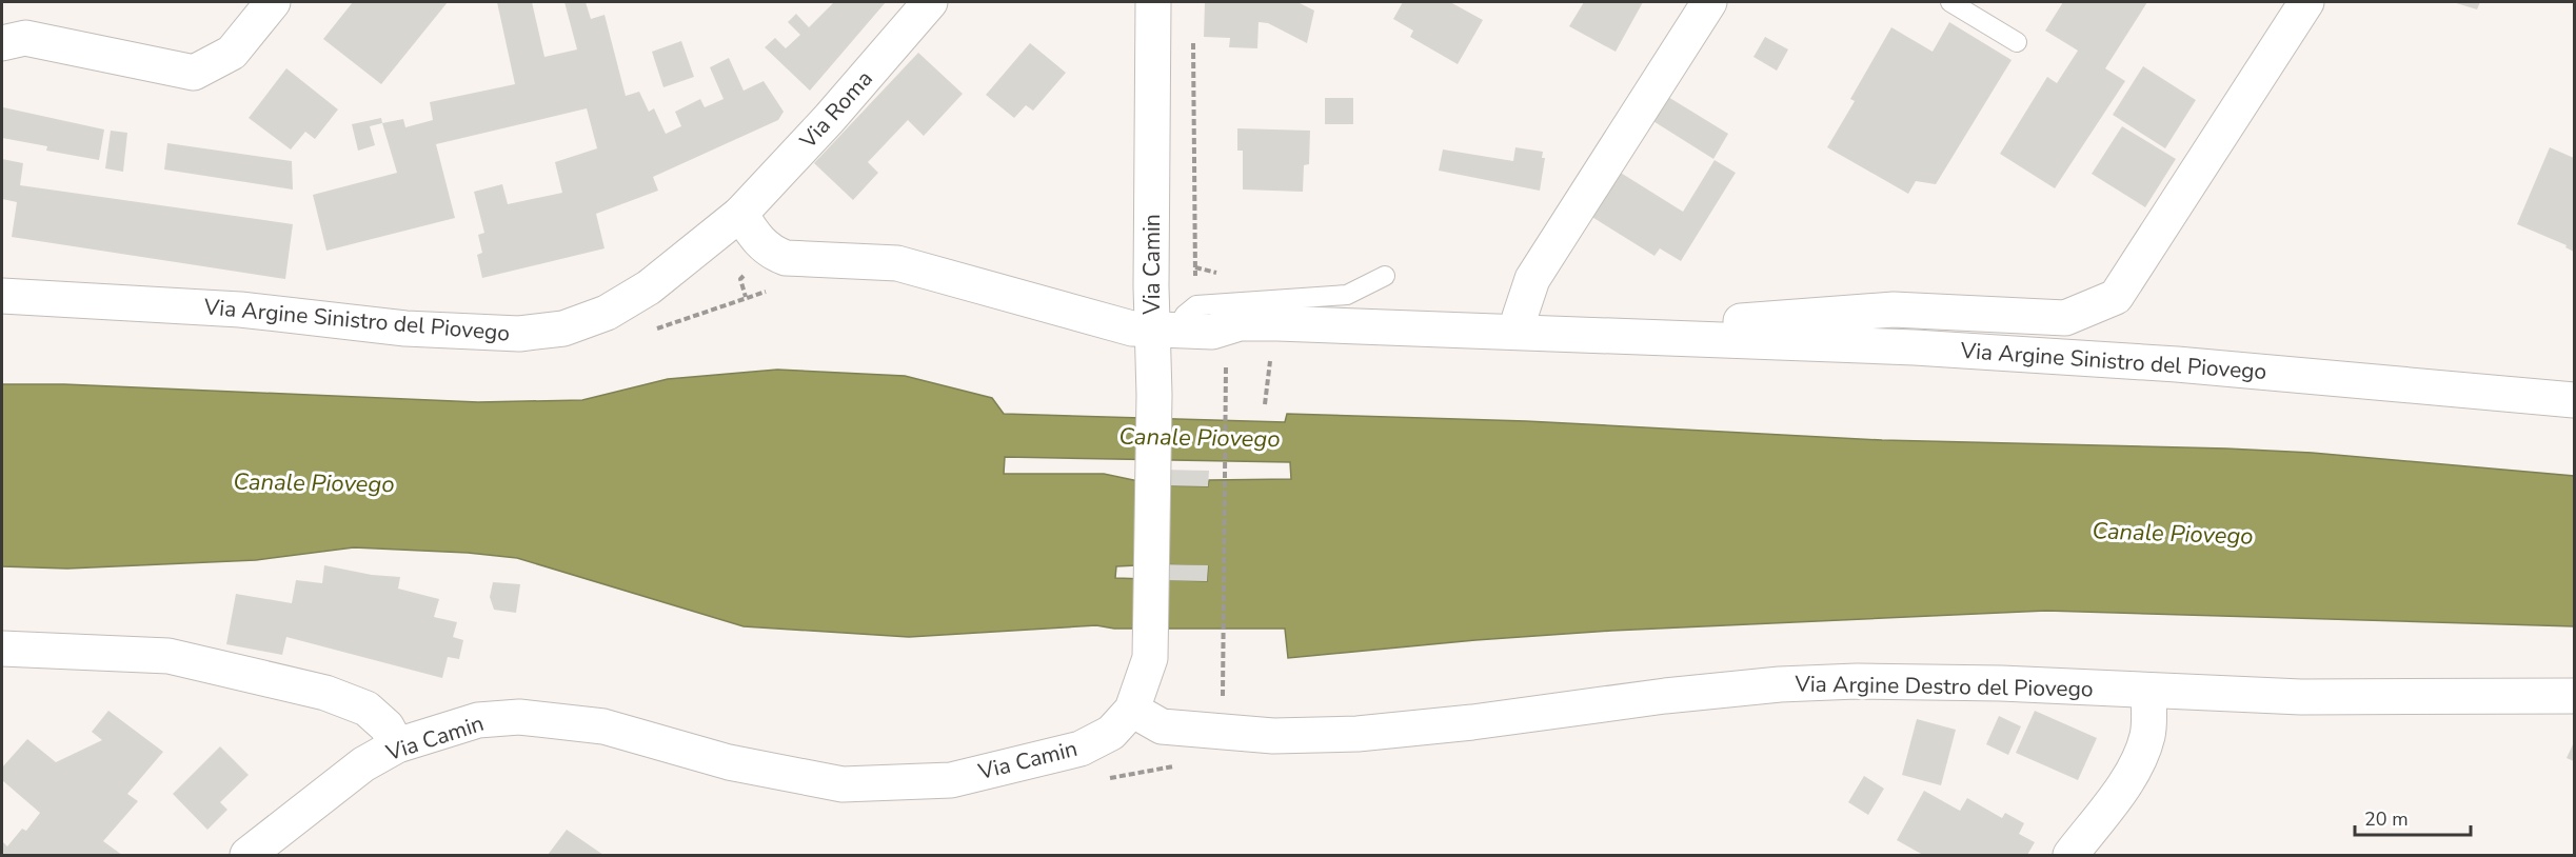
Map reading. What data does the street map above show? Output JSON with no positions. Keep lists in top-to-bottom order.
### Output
{
  "streets": {
    "street": [
      "Via Roma",
      "Via Camin",
      "Via Argine Sinistro del Piovego",
      "Via Argine Destro del Piovego"
    ]
  },
  "crossings": [
    ["Via Roma", "Via Argine Sinistro del Piovego"],
    ["Via Camin", "Via Argine Sinistro del Piovego"],
    ["Via Camin", "Via Argine Destro del Piovego"]
  ],
  "water": ["Canale Piovego"],
  "scale_bar": "20 m"
}
